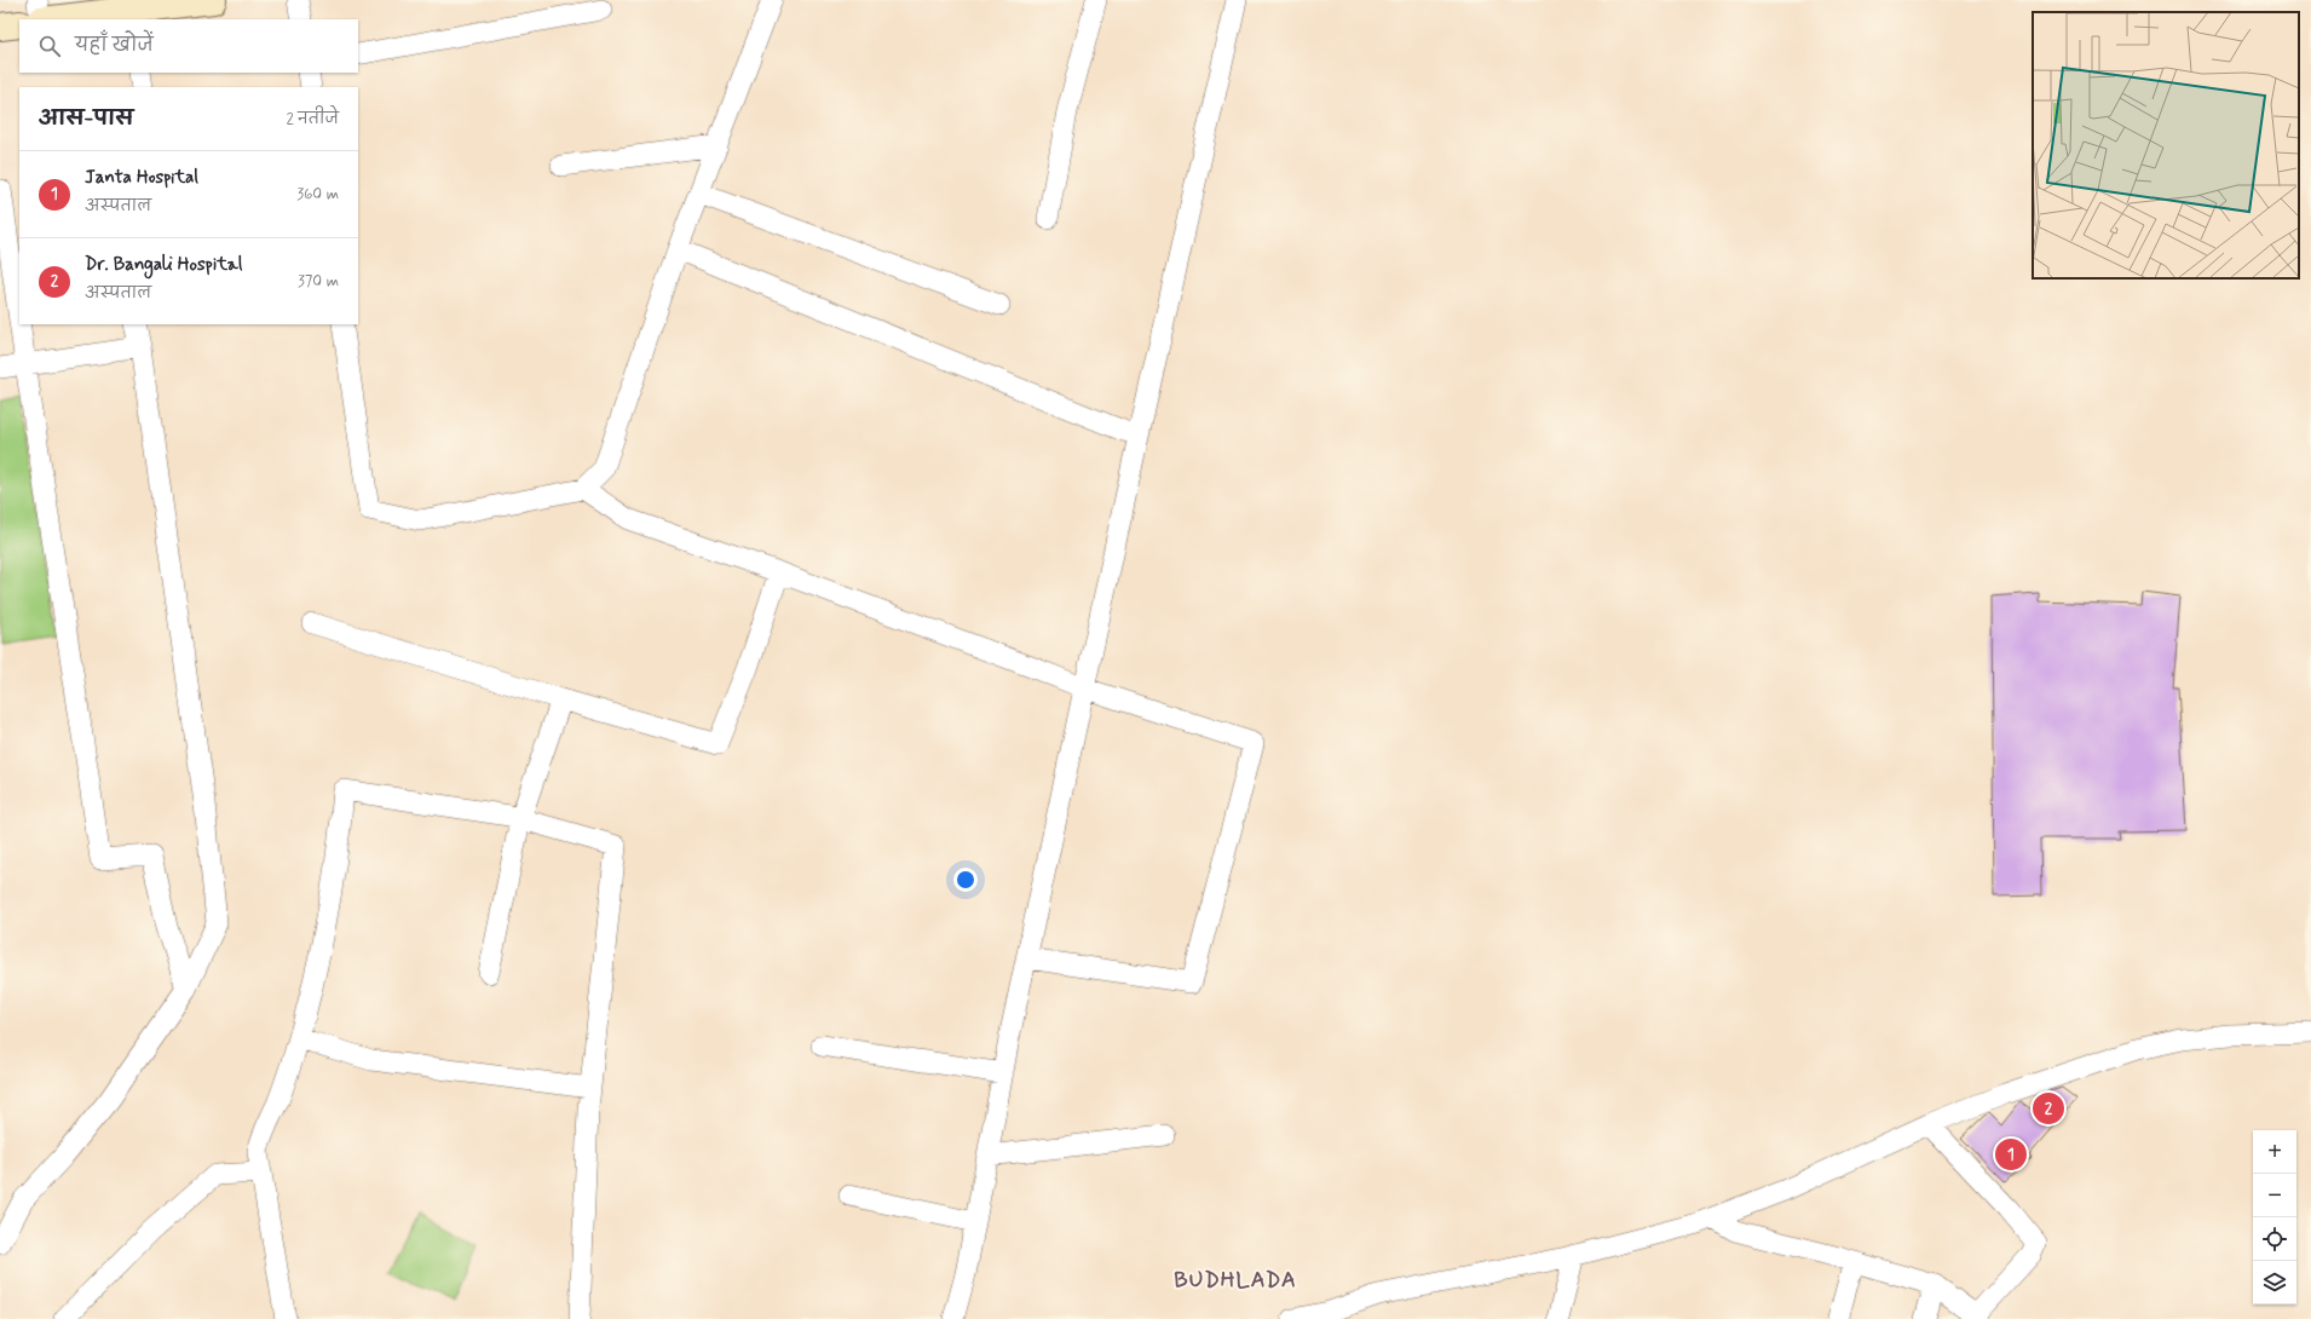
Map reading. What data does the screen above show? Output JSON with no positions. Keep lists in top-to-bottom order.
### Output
{
  "districts": ["BUDHLADA"],
  "page": {
    "search": "यहाँ खोजें",
    "heading": ["आस-पास", "2 नतीजे"],
    "list": [
      {
        "mark": "1",
        "name": "Janta Hospital",
        "note": "अस्पताल",
        "value": "360 m"
      },
      {
        "mark": "2",
        "name": "Dr. Bangali Hospital",
        "note": "अस्पताल",
        "value": "370 m"
      }
    ],
    "pins": ["2", "1"],
    "map_buttons": ["+", "−"]
  }
}
